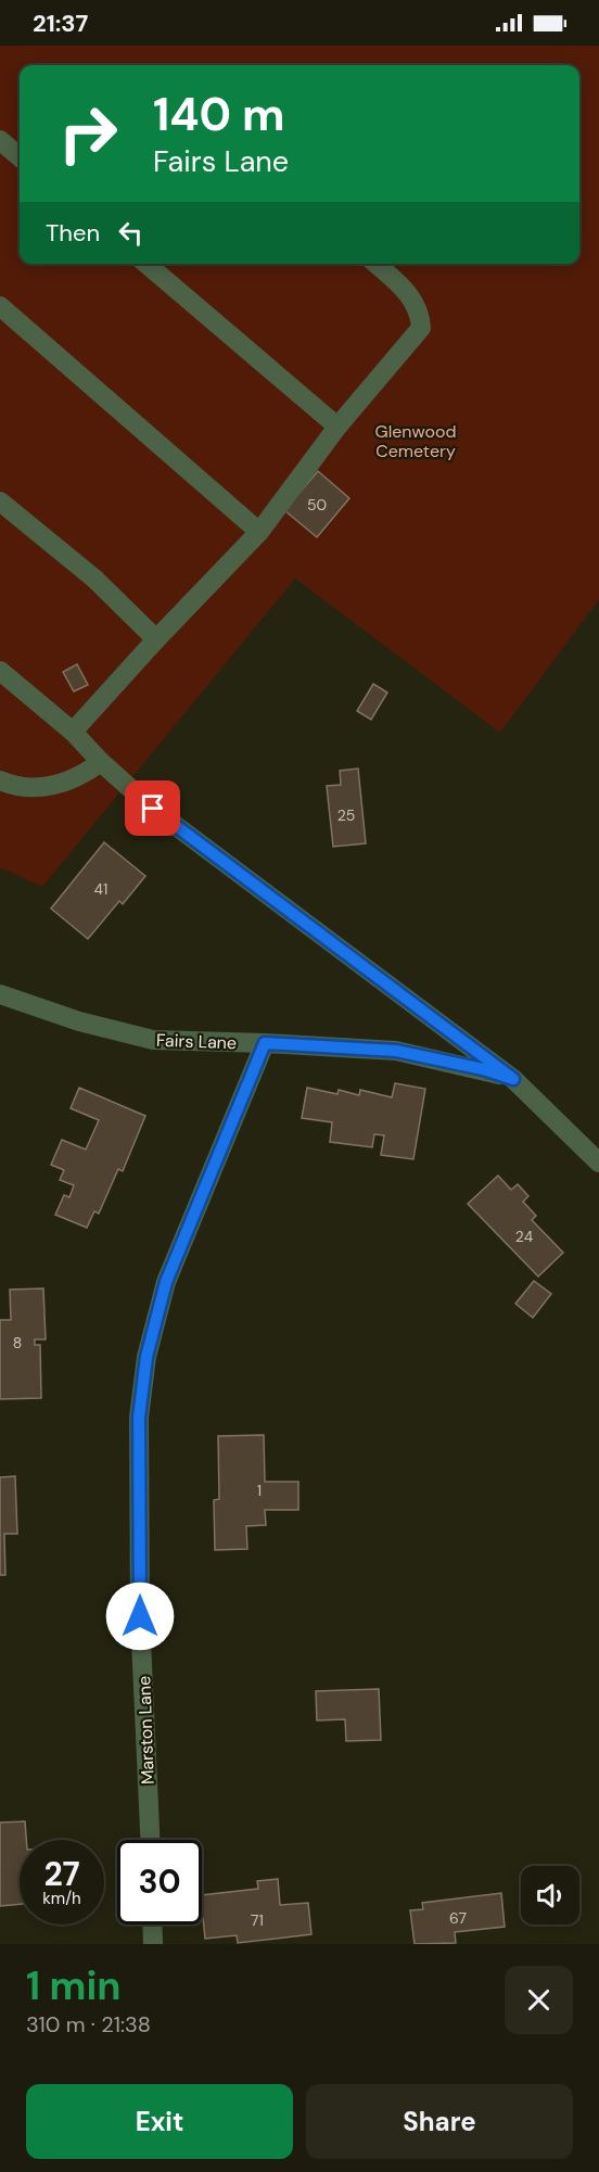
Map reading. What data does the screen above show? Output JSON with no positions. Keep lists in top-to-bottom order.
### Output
{
  "streets": {
    "street": ["Fairs Lane", "Marston Lane"]
  },
  "crossings": [
    ["Fairs Lane", "Marston Lane"]
  ],
  "parks": ["Glenwood Cemetery"],
  "house_numbers": [
    "50",
    "25",
    "41",
    "24",
    "8",
    "1",
    "67",
    "71"
  ],
  "page": {
    "status": "21:37",
    "turn": ["140 m", "Fairs Lane"],
    "then": "Then",
    "speed": "27 km/h",
    "limit": "30",
    "heading": ["1 min", "310 m · 21:38"],
    "buttons": ["Exit", "Share"]
  }
}
